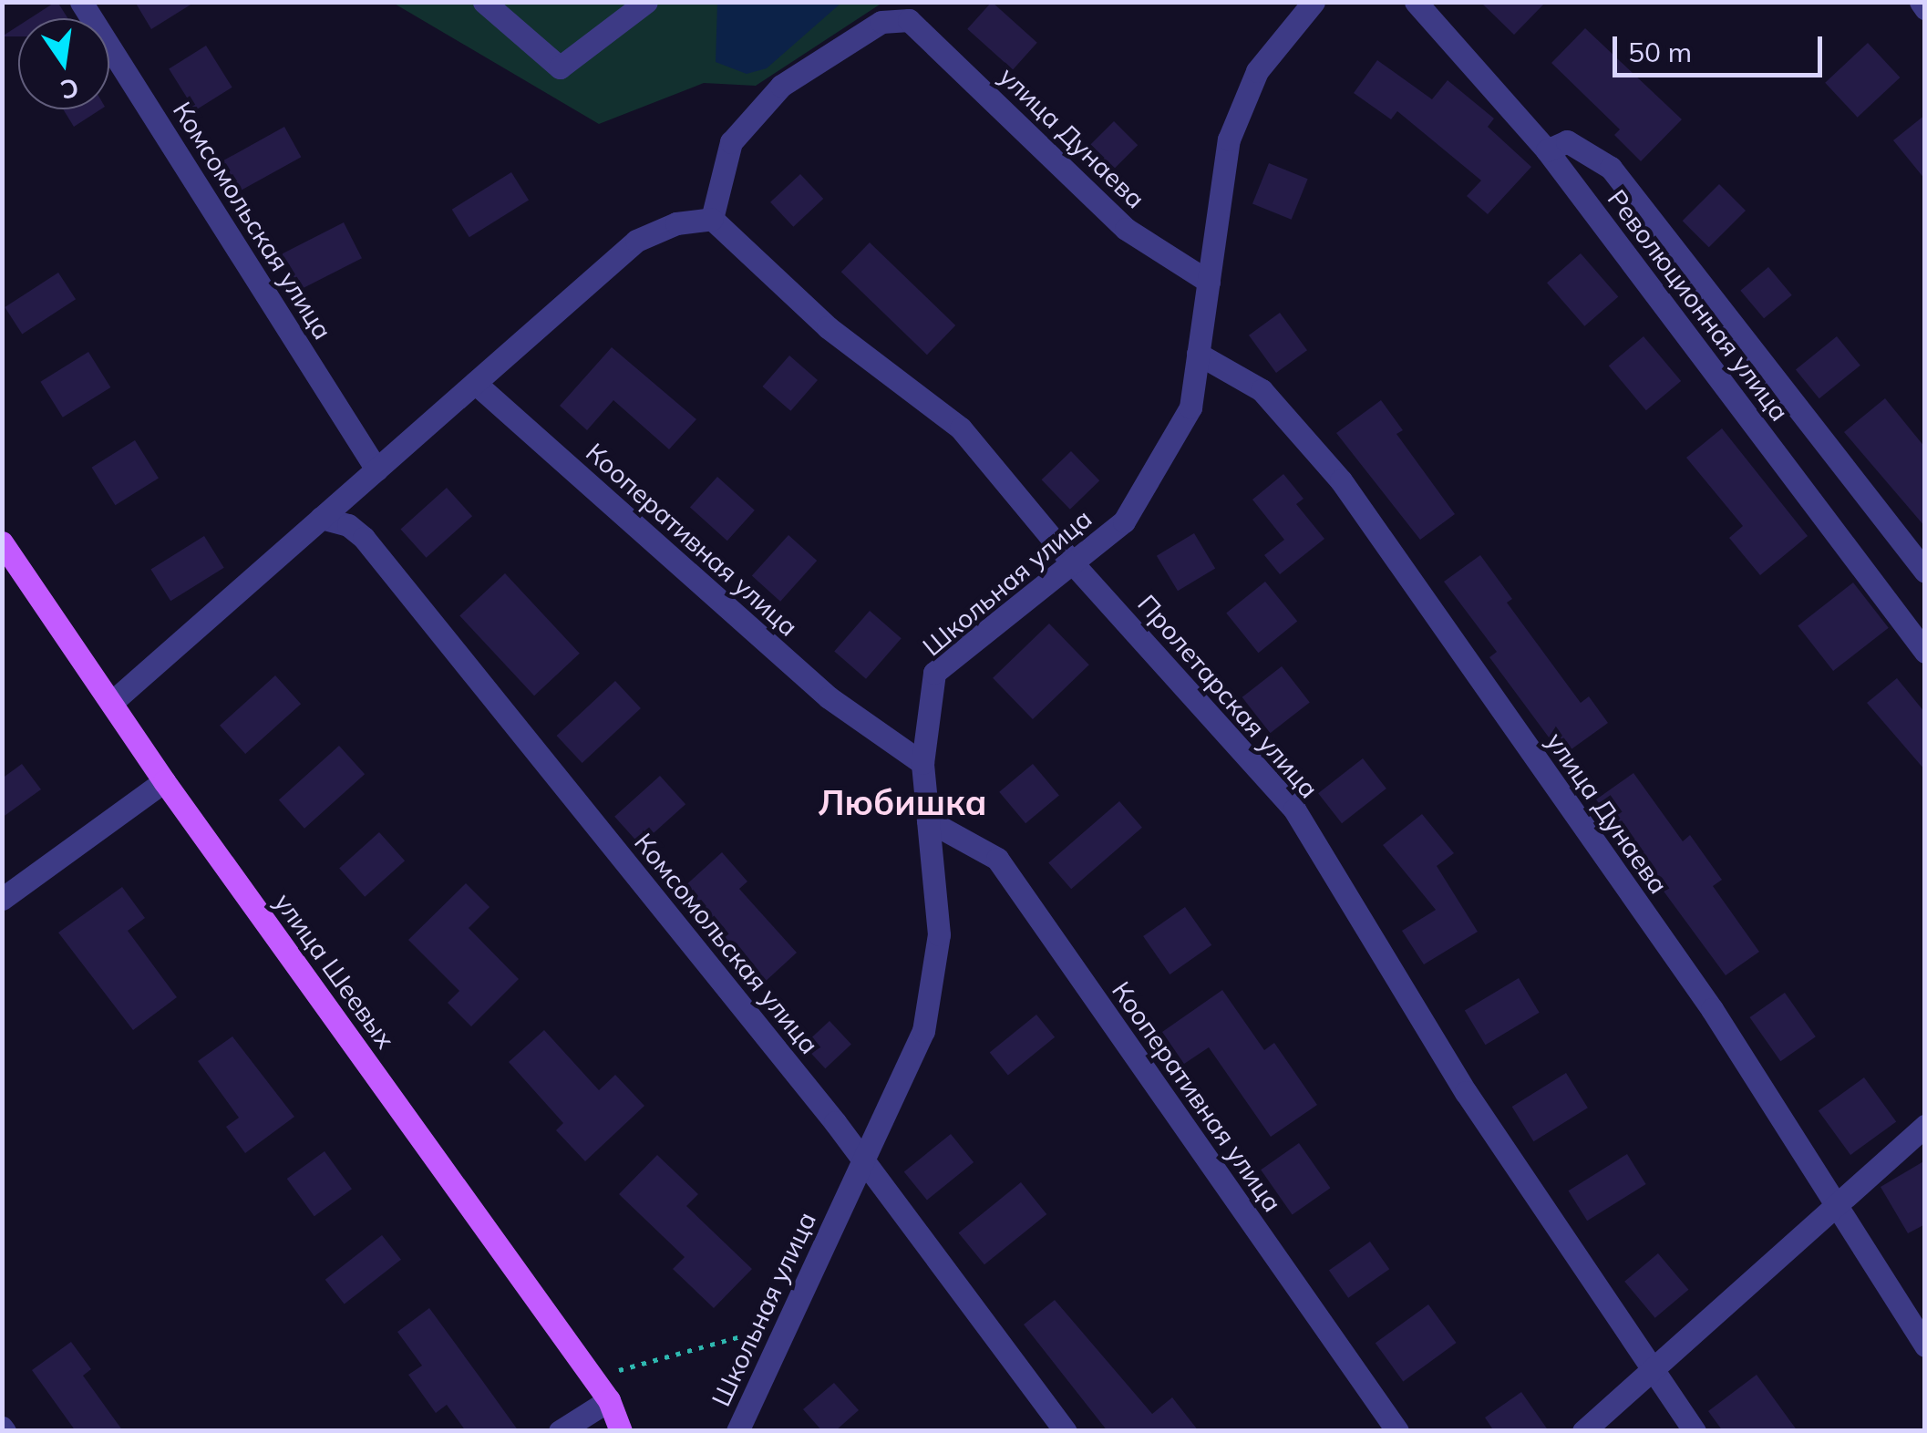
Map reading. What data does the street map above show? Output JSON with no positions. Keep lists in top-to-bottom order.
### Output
{
  "streets": {
    "main road": ["улица Шеевых"],
    "street": [
      "улица Дунаева",
      "Комсомольская улица",
      "Революционная улица",
      "Кооперативная улица",
      "Школьная улица",
      "Пролетарская улица"
    ]
  },
  "crossings": [
    ["улица Дунаева", "Школьная улица"],
    ["улица Дунаева", "Пролетарская улица"],
    ["Комсомольская улица", "Школьная улица"],
    ["Кооперативная улица", "Школьная улица"],
    ["Школьная улица", "Пролетарская улица"]
  ],
  "districts": ["Любишка"],
  "scale_bar": "50 m",
  "north": "bottom"
}
